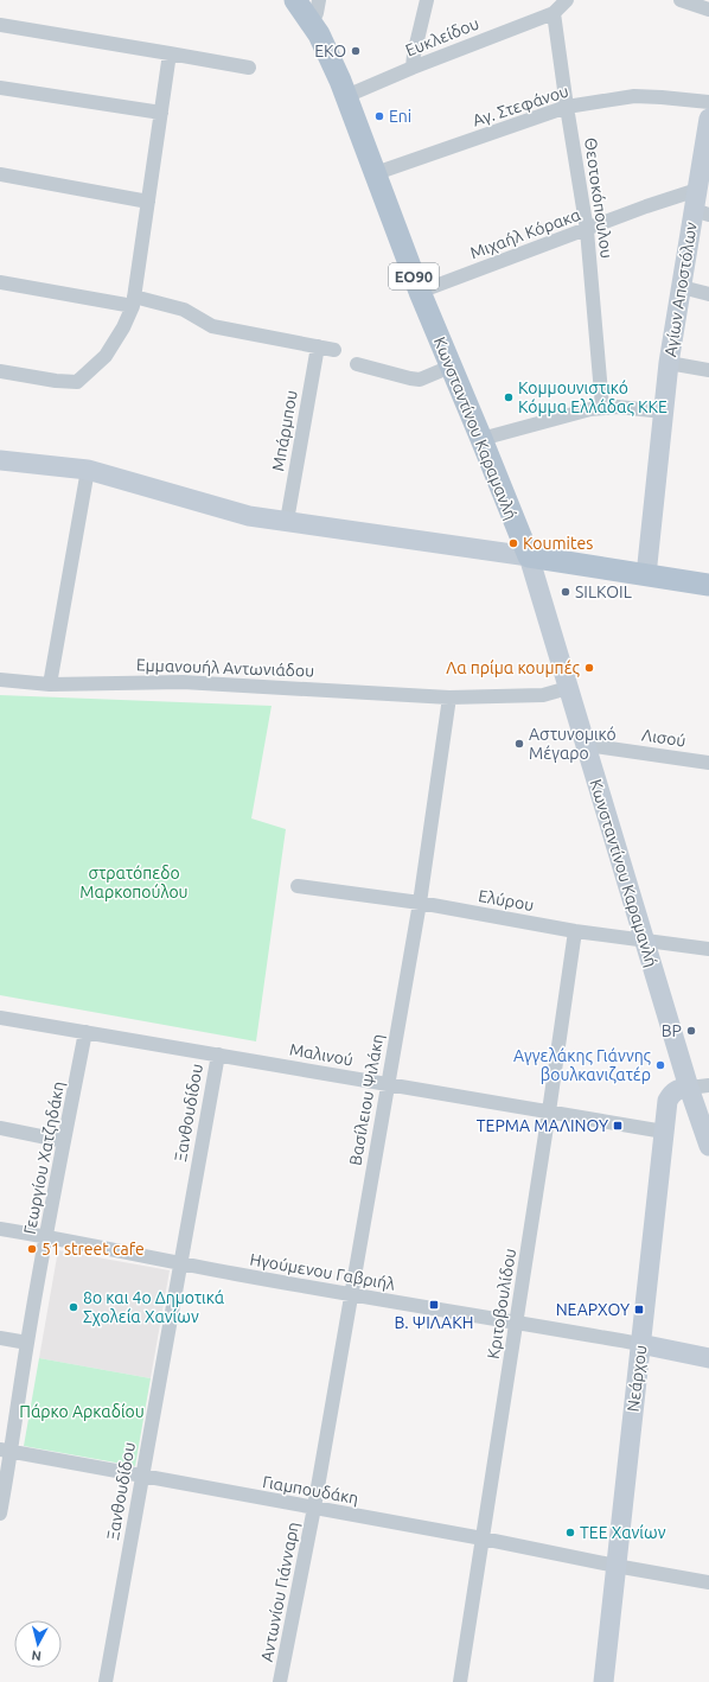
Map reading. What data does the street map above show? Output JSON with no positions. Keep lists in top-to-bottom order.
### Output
{
  "streets": {
    "main road": [
      "ΕΟ90",
      "Αγίων Αποστόλων",
      "Κωνσταντίνου Καραμανλή",
      "Νεάρχου"
    ],
    "street": [
      "Ευκλείδου",
      "Αγ. Στεφάνου",
      "Θεοτοκόπουλου",
      "Μιχαήλ Κόρακα",
      "Μπάρμπου",
      "Εμμανουήλ Αντωνιάδου",
      "Λισού",
      "Ελύρου",
      "Μαλινού",
      "Βασίλειου Ψιλάκη",
      "Ξανθουδίδου",
      "Γεωργίου Χατζηδάκη",
      "Ηγούμενου Γαβριήλ",
      "Κριτοβουλίδου",
      "Γιαμπουδάκη",
      "Αντωνίου Γιάνναρη"
    ]
  },
  "crossings": [
    ["Ευκλείδου", "Θεοτοκόπουλου"],
    ["Ευκλείδου", "Κωνσταντίνου Καραμανλή"],
    ["Αγ. Στεφάνου", "Θεοτοκόπουλου"],
    ["Αγ. Στεφάνου", "Κωνσταντίνου Καραμανλή"],
    ["Θεοτοκόπουλου", "Μιχαήλ Κόρακα"],
    ["Μιχαήλ Κόρακα", "Αγίων Αποστόλων"],
    ["Μιχαήλ Κόρακα", "Κωνσταντίνου Καραμανλή"],
    ["ΕΟ90", "Κωνσταντίνου Καραμανλή"],
    ["ΕΟ90", "Νεάρχου"],
    ["Κωνσταντίνου Καραμανλή", "Εμμανουήλ Αντωνιάδου"],
    ["Κωνσταντίνου Καραμανλή", "Λισού"],
    ["Κωνσταντίνου Καραμανλή", "Ελύρου"],
    ["Κωνσταντίνου Καραμανλή", "Νεάρχου"],
    ["Εμμανουήλ Αντωνιάδου", "Βασίλειου Ψιλάκη"],
    ["Ελύρου", "Βασίλειου Ψιλάκη"],
    ["Ελύρου", "Κριτοβουλίδου"],
    ["Μαλινού", "Βασίλειου Ψιλάκη"],
    ["Μαλινού", "Ξανθουδίδου"],
    ["Μαλινού", "Γεωργίου Χατζηδάκη"],
    ["Μαλινού", "Κριτοβουλίδου"],
    ["Μαλινού", "Νεάρχου"],
    ["Βασίλειου Ψιλάκη", "Ηγούμενου Γαβριήλ"],
    ["Βασίλειου Ψιλάκη", "Γιαμπουδάκη"],
    ["Βασίλειου Ψιλάκη", "Αντωνίου Γιάνναρη"],
    ["Ξανθουδίδου", "Ηγούμενου Γαβριήλ"],
    ["Ξανθουδίδου", "Γιαμπουδάκη"],
    ["Γεωργίου Χατζηδάκη", "Ηγούμενου Γαβριήλ"],
    ["Γεωργίου Χατζηδάκη", "Γιαμπουδάκη"],
    ["Ηγούμενου Γαβριήλ", "Κριτοβουλίδου"],
    ["Ηγούμενου Γαβριήλ", "Νεάρχου"],
    ["Κριτοβουλίδου", "Γιαμπουδάκη"],
    ["Νεάρχου", "Γιαμπουδάκη"],
    ["Γιαμπουδάκη", "Αντωνίου Γιάνναρη"]
  ],
  "parks": ["στρατόπεδο Μαρκοπούλου", "Πάρκο Αρκαδίου"],
  "places": {
    "other": [
      "EKO",
      "Eni",
      "Κομμουνιστικό Κόμμα Ελλάδας ΚΚΕ",
      "Koumites",
      "SILKOIL",
      "Λα πρίμα κουμπές",
      "Αστυνομικό Μέγαρο",
      "BP",
      "Αγγελάκης Γιάννης βουλκανιζατέρ",
      "51 street cafe",
      "8ο και 4ο Δημοτικά Σχολεία Χανίων",
      "ΤΕΕ Χανίων"
    ],
    "transit": ["ΤΕΡΜΑ ΜΑΛΙΝΟΥ", "Β. ΨΙΛΑΚΗ", "ΝΕΑΡΧΟΥ"]
  },
  "north": "bottom"
}
